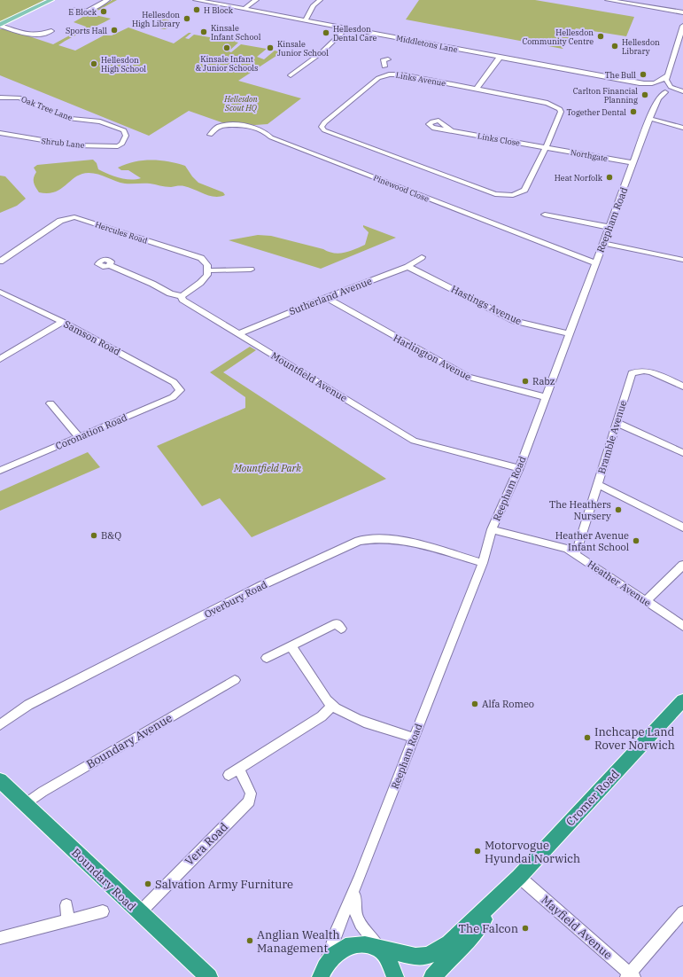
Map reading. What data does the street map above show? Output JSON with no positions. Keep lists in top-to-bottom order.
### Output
{
  "streets": {
    "highway": ["Reepham Road", "Cromer Road", "Boundary Road"],
    "street": [
      "Middletons Lane",
      "Links Avenue",
      "Oak Tree Lane",
      "Links Close",
      "Shrub Lane",
      "Northgate",
      "Pinewood Close",
      "Hercules Road",
      "Sutherland Avenue",
      "Hastings Avenue",
      "Samson Road",
      "Harlington Avenue",
      "Mountfield Avenue",
      "Coronation Road",
      "Bramble Avenue",
      "Heather Avenue",
      "Overbury Road",
      "Boundary Avenue",
      "Vera Road",
      "Mayfield Avenue"
    ]
  },
  "crossings": [
    ["Middletons Lane", "Reepham Road"],
    ["Links Avenue", "Links Close"],
    ["Links Avenue", "Northgate"],
    ["Oak Tree Lane", "Shrub Lane"],
    ["Links Close", "Northgate"],
    ["Northgate", "Reepham Road"],
    ["Pinewood Close", "Reepham Road"],
    ["Reepham Road", "Hastings Avenue"],
    ["Reepham Road", "Harlington Avenue"],
    ["Reepham Road", "Mountfield Avenue"],
    ["Reepham Road", "Heather Avenue"],
    ["Reepham Road", "Overbury Road"],
    ["Reepham Road", "Cromer Road"],
    ["Sutherland Avenue", "Hastings Avenue"],
    ["Sutherland Avenue", "Harlington Avenue"],
    ["Sutherland Avenue", "Mountfield Avenue"],
    ["Samson Road", "Coronation Road"],
    ["Bramble Avenue", "Heather Avenue"],
    ["Boundary Avenue", "Boundary Road"],
    ["Cromer Road", "Mayfield Avenue"],
    ["Vera Road", "Boundary Road"]
  ],
  "parks": ["Hellesdon Scout HQ", "Mountfield Park"],
  "places": [
    "H Block",
    "E Block",
    "Hellesdon High Library",
    "Sports Hall",
    "Kinsale Infant School",
    "Hellesdon Dental Care",
    "Hellesdon Community Centre",
    "Hellesdon Library",
    "Kinsale Infant & Junior Schools",
    "Kinsale Junior School",
    "Hellesdon High School",
    "The Bull",
    "Carlton Financial Planning",
    "Together Dental",
    "Heat Norfolk",
    "Rabz",
    "The Heathers Nursery",
    "B&Q",
    "Heather Avenue Infant School",
    "Alfa Romeo",
    "Inchcape Land Rover Norwich",
    "Motorvogue Hyundai Norwich",
    "Salvation Army Furniture",
    "The Falcon",
    "Anglian Wealth Management"
  ]
}
